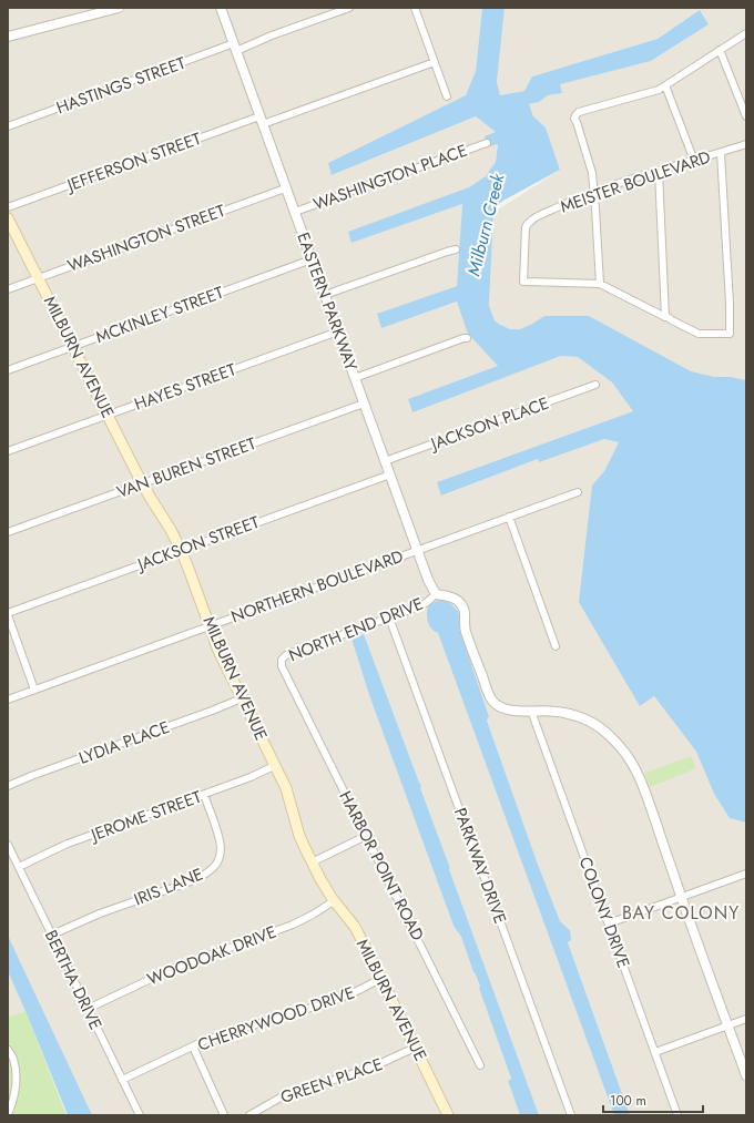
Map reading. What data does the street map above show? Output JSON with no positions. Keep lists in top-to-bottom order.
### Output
{
  "streets": {
    "main road": ["MILBURN AVENUE"],
    "street": [
      "HASTINGS STREET",
      "JEFFERSON STREET",
      "WASHINGTON PLACE",
      "MEISTER BOULEVARD",
      "WASHINGTON STREET",
      "EASTERN PARKWAY",
      "MCKINLEY STREET",
      "HAYES STREET",
      "JACKSON PLACE",
      "VAN BUREN STREET",
      "JACKSON STREET",
      "NORTHERN BOULEVARD",
      "NORTH END DRIVE",
      "LYDIA PLACE",
      "JEROME STREET",
      "HARBOR POINT ROAD",
      "PARKWAY DRIVE",
      "IRIS LANE",
      "COLONY DRIVE",
      "WOODOAK DRIVE",
      "BERTHA DRIVE",
      "CHERRYWOOD DRIVE",
      "GREEN PLACE"
    ]
  },
  "crossings": [
    ["HASTINGS STREET", "EASTERN PARKWAY"],
    ["JEFFERSON STREET", "EASTERN PARKWAY"],
    ["WASHINGTON PLACE", "EASTERN PARKWAY"],
    ["WASHINGTON STREET", "EASTERN PARKWAY"],
    ["WASHINGTON STREET", "MILBURN AVENUE"],
    ["EASTERN PARKWAY", "MCKINLEY STREET"],
    ["EASTERN PARKWAY", "HAYES STREET"],
    ["EASTERN PARKWAY", "JACKSON PLACE"],
    ["EASTERN PARKWAY", "VAN BUREN STREET"],
    ["EASTERN PARKWAY", "JACKSON STREET"],
    ["EASTERN PARKWAY", "NORTHERN BOULEVARD"],
    ["EASTERN PARKWAY", "NORTH END DRIVE"],
    ["MCKINLEY STREET", "MILBURN AVENUE"],
    ["MILBURN AVENUE", "HAYES STREET"],
    ["MILBURN AVENUE", "VAN BUREN STREET"],
    ["MILBURN AVENUE", "JACKSON STREET"],
    ["MILBURN AVENUE", "NORTHERN BOULEVARD"],
    ["MILBURN AVENUE", "LYDIA PLACE"],
    ["MILBURN AVENUE", "JEROME STREET"],
    ["MILBURN AVENUE", "WOODOAK DRIVE"],
    ["MILBURN AVENUE", "CHERRYWOOD DRIVE"],
    ["MILBURN AVENUE", "GREEN PLACE"],
    ["NORTH END DRIVE", "HARBOR POINT ROAD"],
    ["NORTH END DRIVE", "PARKWAY DRIVE"],
    ["JEROME STREET", "IRIS LANE"],
    ["JEROME STREET", "BERTHA DRIVE"],
    ["IRIS LANE", "BERTHA DRIVE"],
    ["WOODOAK DRIVE", "BERTHA DRIVE"],
    ["BERTHA DRIVE", "CHERRYWOOD DRIVE"]
  ],
  "districts": ["BAY COLONY"],
  "water": ["Milburn Creek"],
  "scale_bar": "100 m"
}
